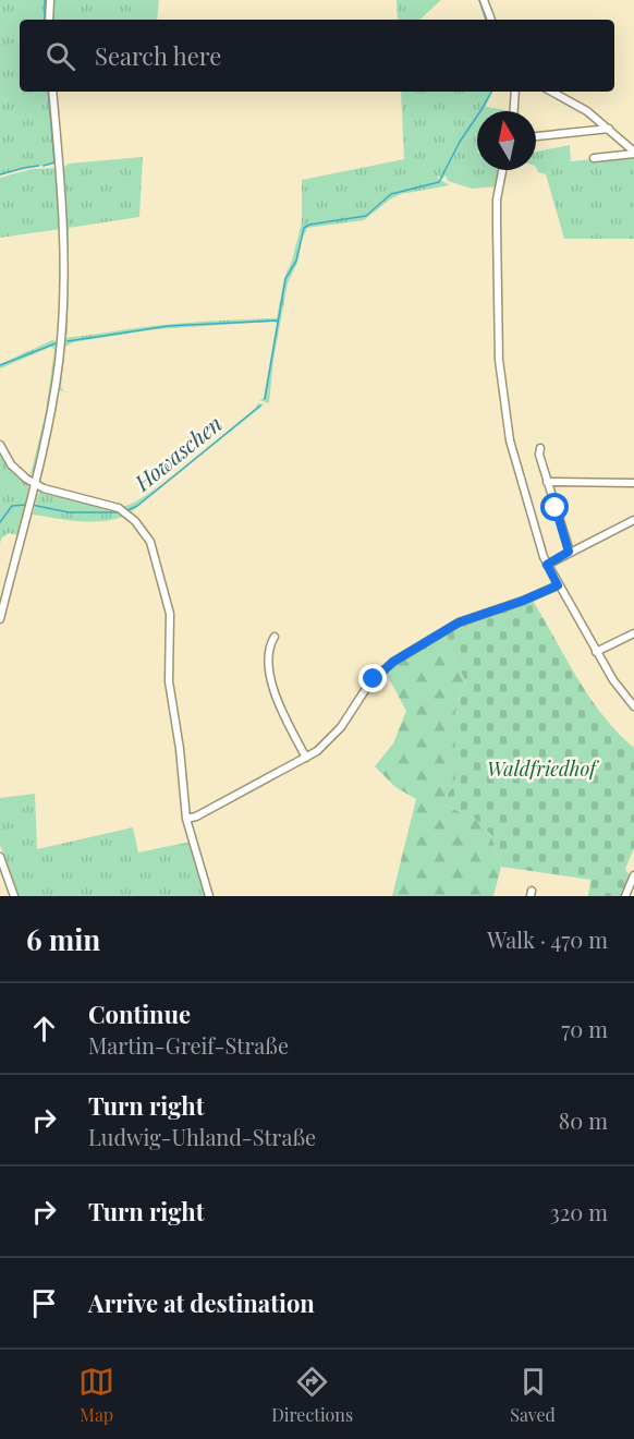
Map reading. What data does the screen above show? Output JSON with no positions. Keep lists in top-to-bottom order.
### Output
{
  "water": ["Howaschen"],
  "parks": ["Waldfriedhof"],
  "north": "top",
  "page": {
    "search": "Search here",
    "heading": ["6 min", "Walk · 470 m"],
    "list": [
      ["Continue", "Martin-Greif-Straße", "70 m"],
      ["Turn right", "Ludwig-Uhland-Straße", "80 m"],
      ["Turn right", "320 m"],
      "Arrive at destination"
    ],
    "nav": ["Map", "Directions", "Saved"]
  }
}
